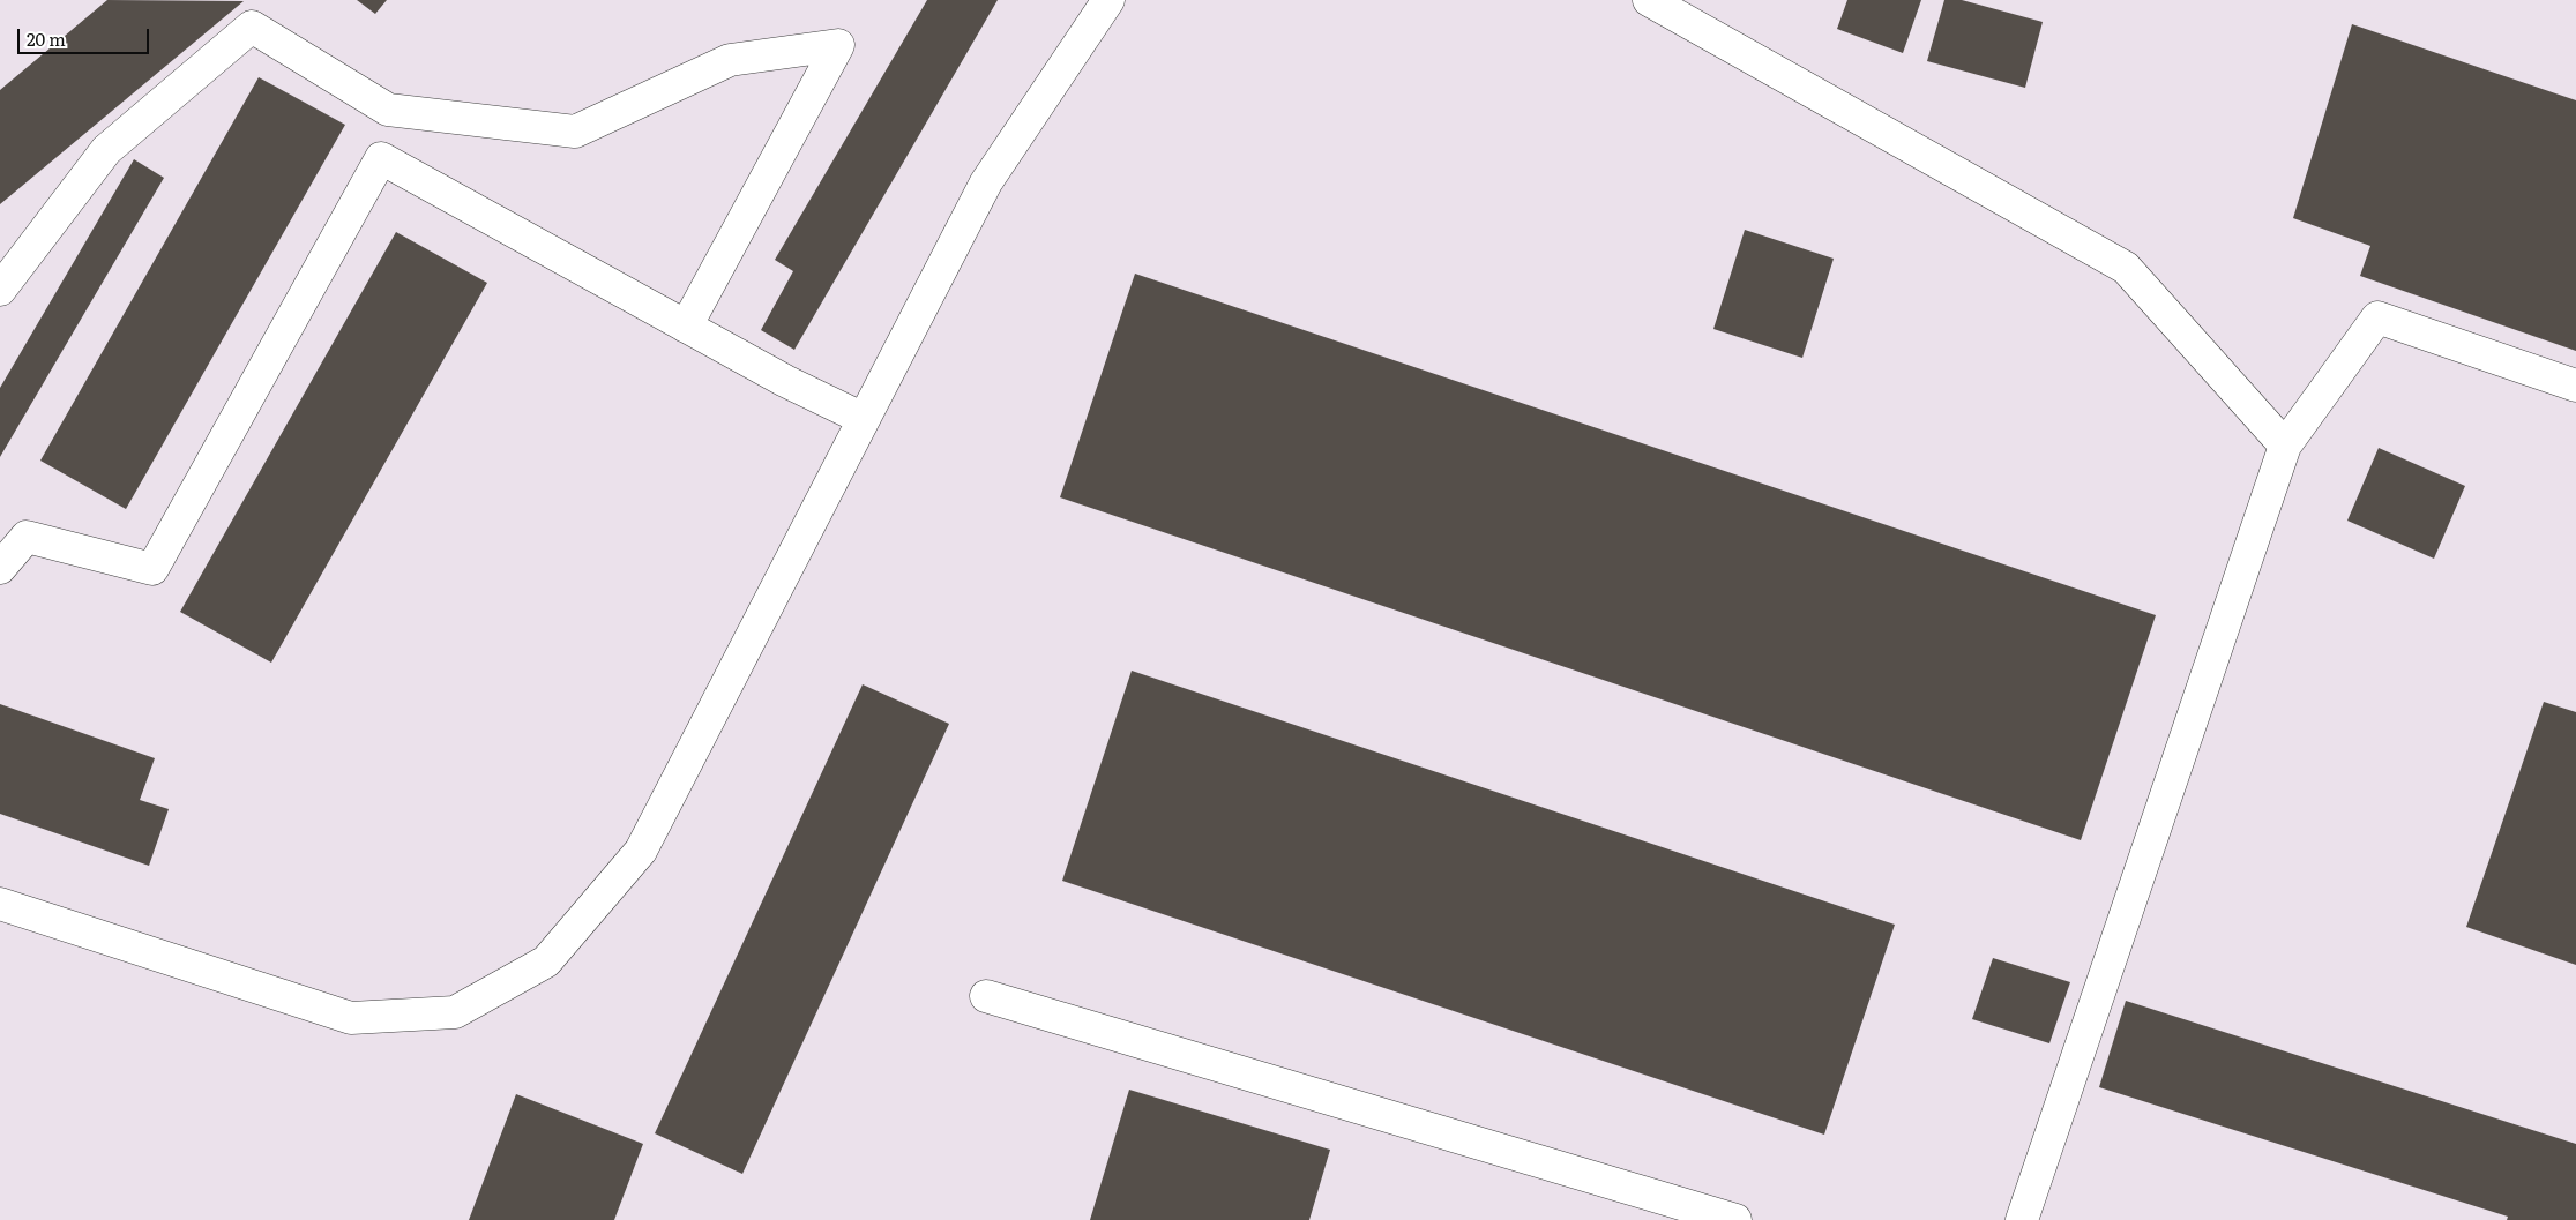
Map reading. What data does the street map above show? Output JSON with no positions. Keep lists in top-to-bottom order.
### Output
{
  "scale_bar": "20 m"
}
